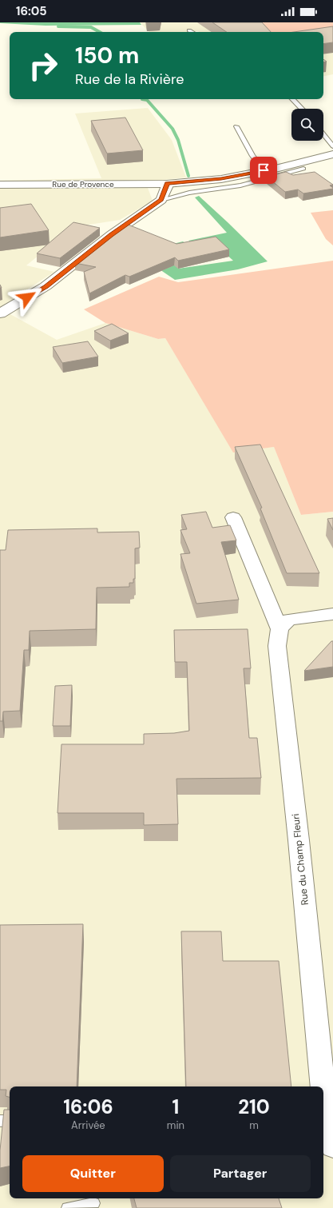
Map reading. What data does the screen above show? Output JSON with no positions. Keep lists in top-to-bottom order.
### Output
{
  "streets": {
    "street": ["Rue de Provence", "Rue du Champ Fleuri"]
  },
  "page": {
    "status": "16:05",
    "turn": ["150 m", "Rue de la Rivière"],
    "eta": [
      "16:06",
      "Arrivée",
      "1",
      "min",
      "210",
      "m"
    ],
    "buttons": ["Quitter", "Partager"]
  }
}
